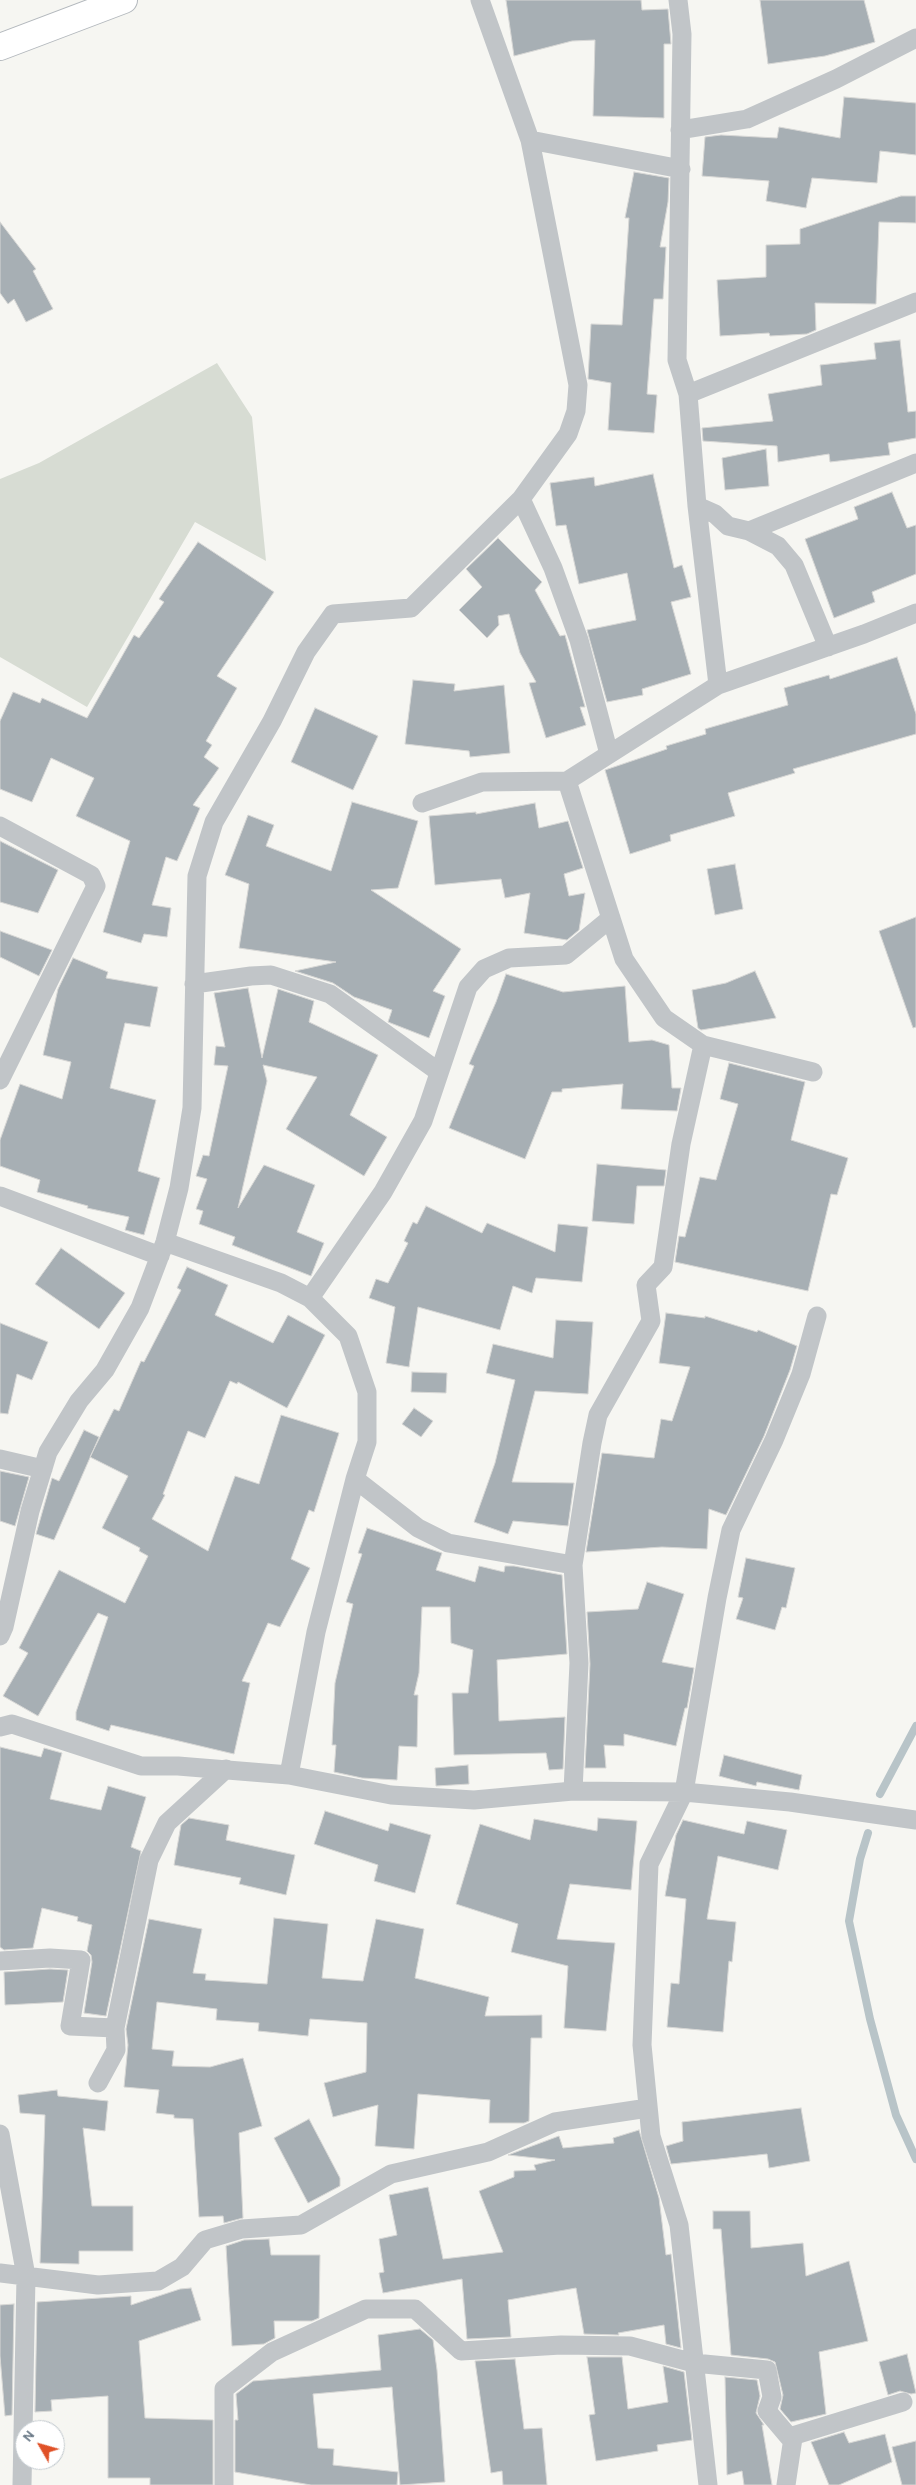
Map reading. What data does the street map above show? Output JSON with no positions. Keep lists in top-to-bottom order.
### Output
{
  "north": "top left"
}
